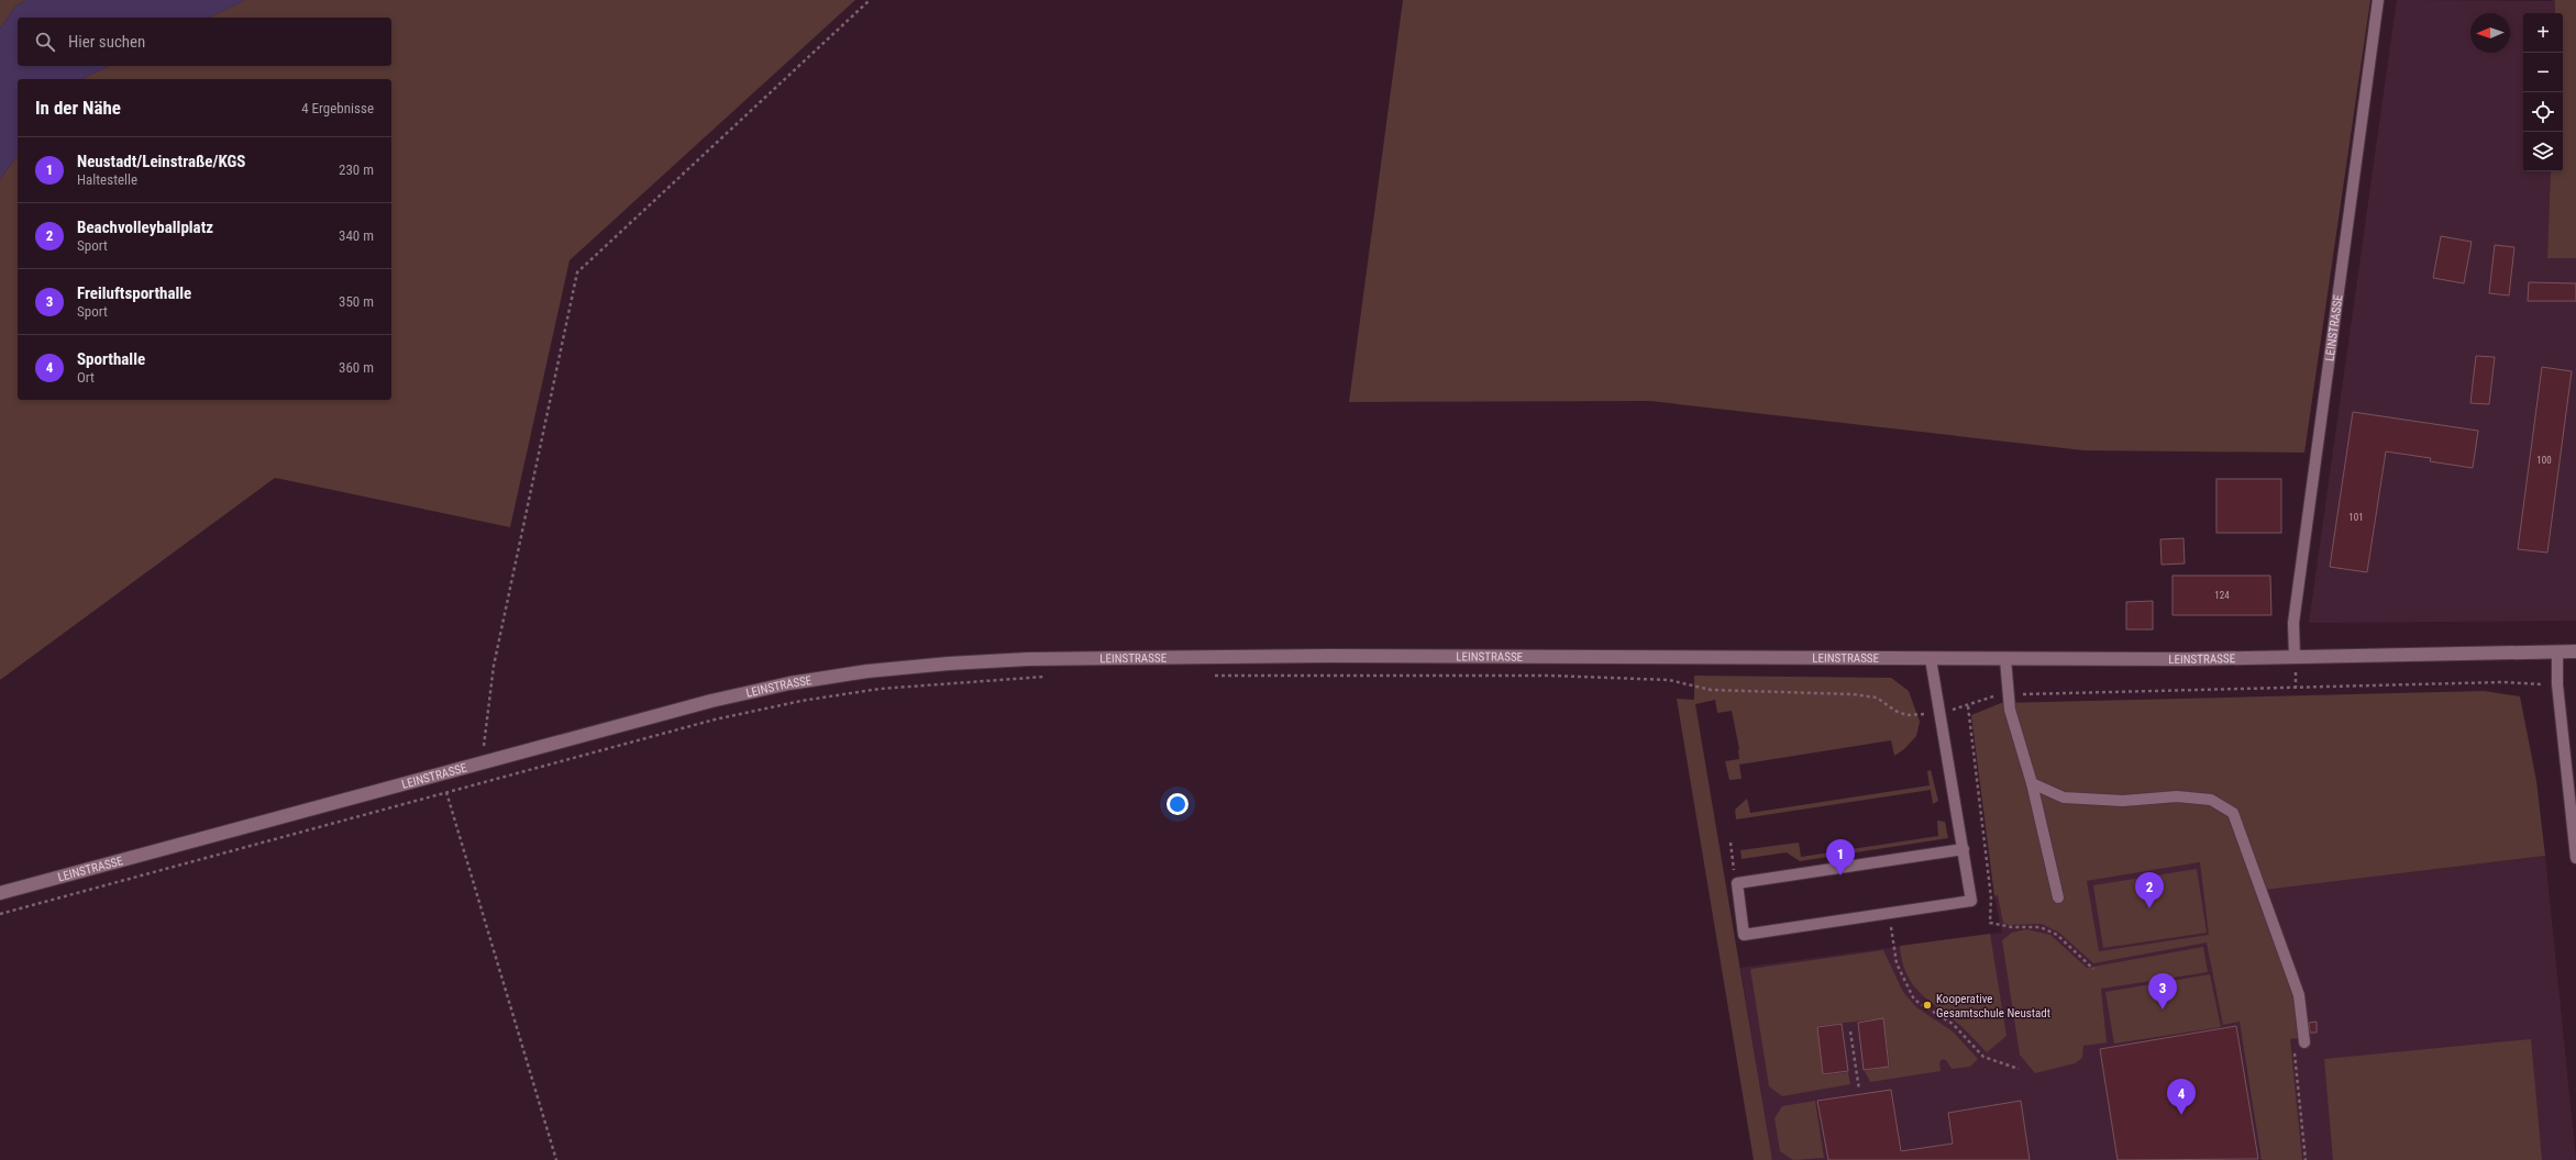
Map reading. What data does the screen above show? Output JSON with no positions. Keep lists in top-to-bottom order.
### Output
{
  "streets": {
    "main road": ["LEINSTRASSE"]
  },
  "places": ["Kooperative Gesamtschule Neustadt"],
  "house_numbers": ["100", "101", "124"],
  "north": "left",
  "page": {
    "map_buttons": ["+", "−"],
    "search": "Hier suchen",
    "heading": ["In der Nähe", "4 Ergebnisse"],
    "list": [
      {
        "mark": "1",
        "name": "Neustadt/Leinstraße/KGS",
        "note": "Haltestelle",
        "value": "230 m"
      },
      {
        "mark": "2",
        "name": "Beachvolleyballplatz",
        "note": "Sport",
        "value": "340 m"
      },
      {
        "mark": "3",
        "name": "Freiluftsporthalle",
        "note": "Sport",
        "value": "350 m"
      },
      {
        "mark": "4",
        "name": "Sporthalle",
        "note": "Ort",
        "value": "360 m"
      }
    ],
    "pins": [
      "1",
      "2",
      "3",
      "4"
    ]
  }
}
